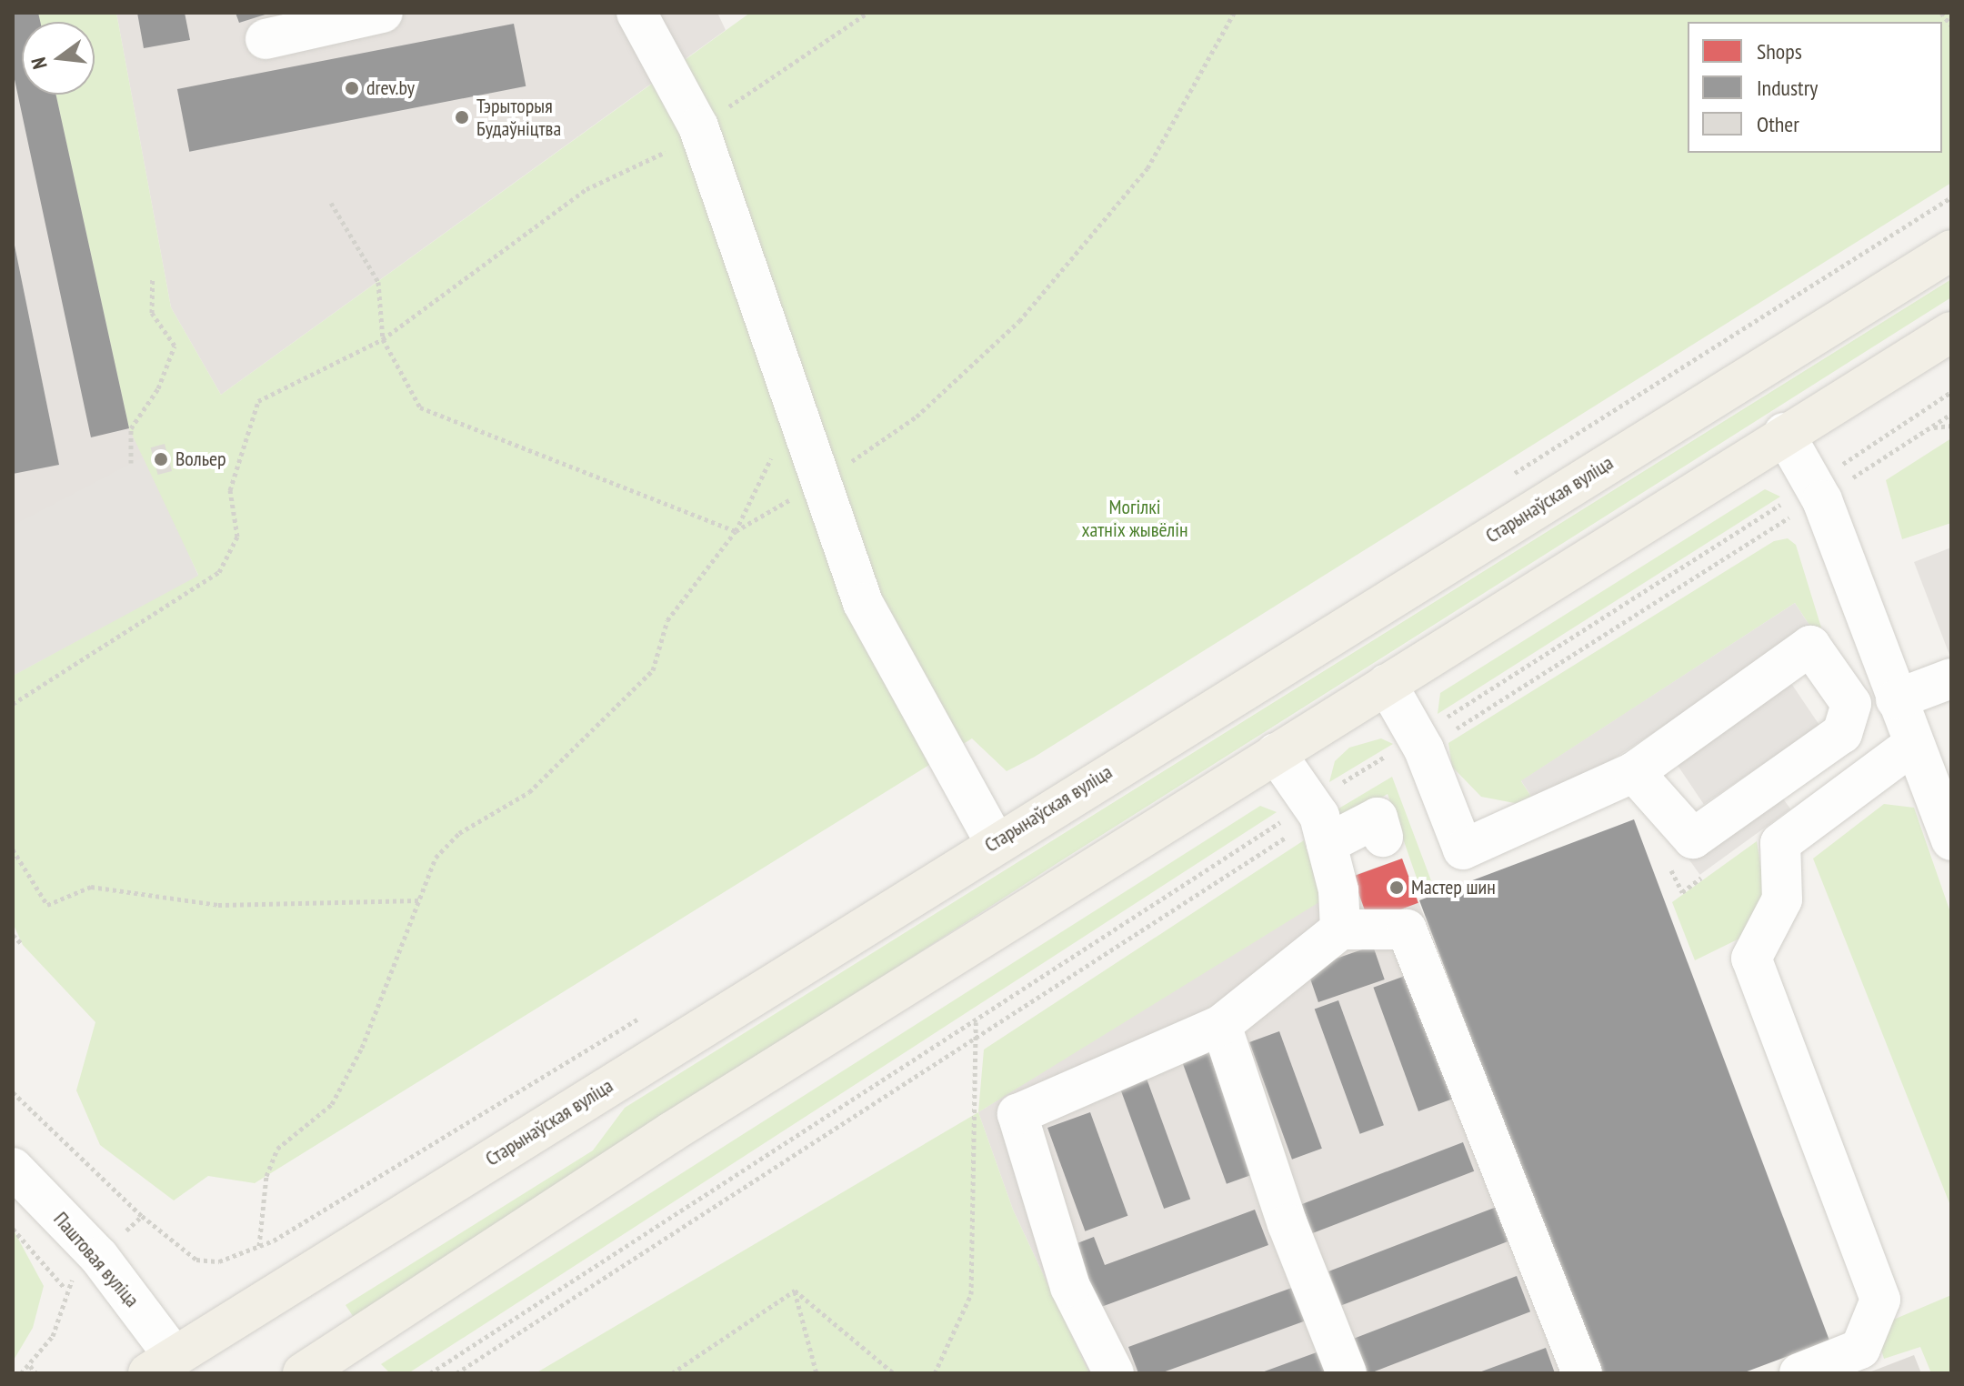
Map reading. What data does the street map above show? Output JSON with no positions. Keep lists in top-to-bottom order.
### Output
{
  "streets": {
    "main road": ["Старынаўская вуліца"],
    "street": ["Паштовая вуліца"]
  },
  "crossings": [
    ["Старынаўская вуліца", "Паштовая вуліца"]
  ],
  "parks": ["Могілкі хатніх жывёлін"],
  "places": [
    "drev.by",
    "Тэрыторыя Будаўніцтва",
    "Вольер",
    "Мастер шин"
  ],
  "legend": ["Shops", "Industry", "Other"],
  "north": "left"
}
